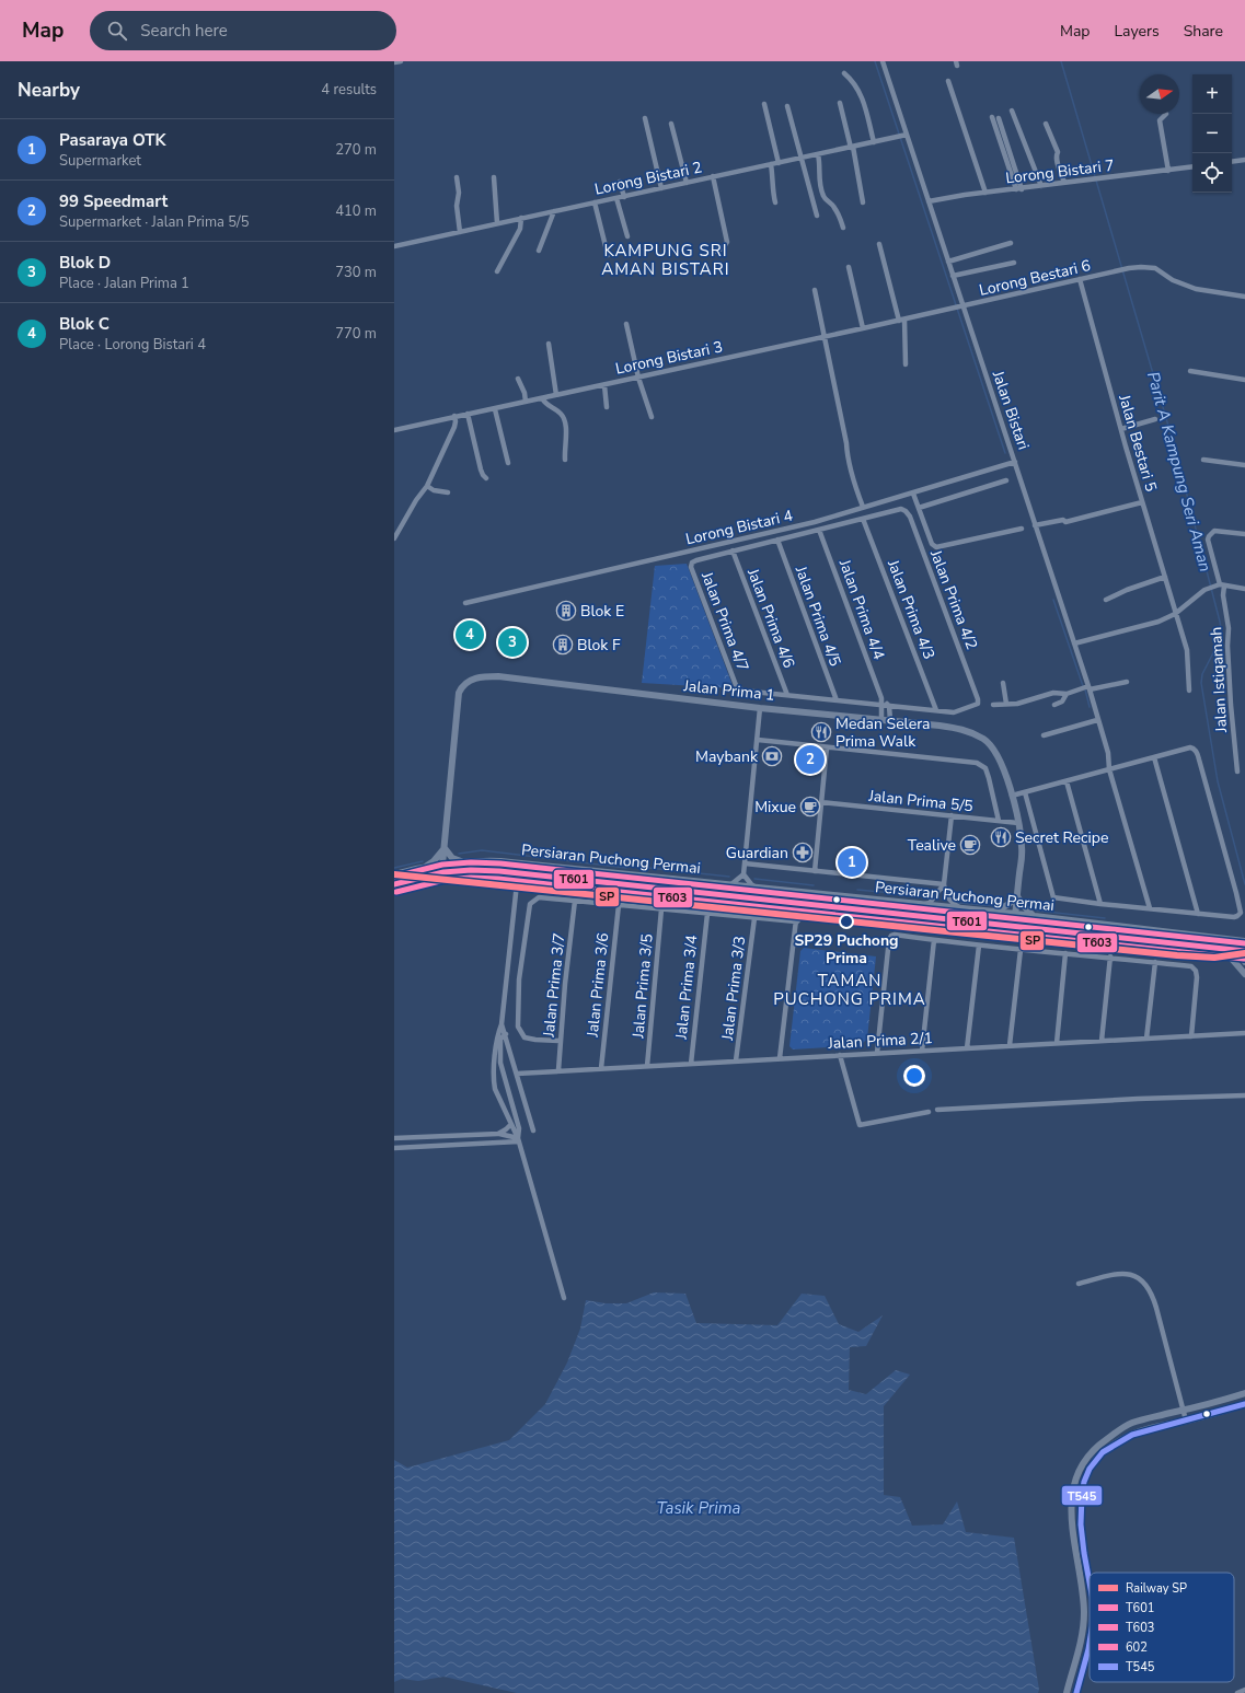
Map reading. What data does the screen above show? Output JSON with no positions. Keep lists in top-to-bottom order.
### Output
{
  "streets": {
    "main road": ["Jalan Prima 1", "Persiaran Puchong Permai"],
    "street": [
      "Lorong Bistari 7",
      "Lorong Bistari 2",
      "Lorong Bestari 6",
      "Lorong Bistari 3",
      "Jalan Bistari",
      "Jalan Bestari 5",
      "Lorong Bistari 4",
      "Jalan Prima 4/2",
      "Jalan Prima 4/4",
      "Jalan Prima 4/3",
      "Jalan Prima 4/5",
      "Jalan Prima 4/6",
      "Jalan Prima 4/7",
      "Jalan Istiqamah",
      "Jalan Prima 5/5",
      "Jalan Prima 3/7",
      "Jalan Prima 3/6",
      "Jalan Prima 3/5",
      "Jalan Prima 3/4",
      "Jalan Prima 3/3",
      "Jalan Prima 2/1"
    ]
  },
  "crossings": [
    ["Lorong Bistari 7", "Jalan Bistari"],
    ["Lorong Bistari 2", "Jalan Bistari"],
    ["Lorong Bestari 6", "Lorong Bistari 3"],
    ["Lorong Bestari 6", "Jalan Bistari"],
    ["Lorong Bestari 6", "Jalan Bestari 5"],
    ["Jalan Bistari", "Lorong Bistari 4"],
    ["Jalan Prima 4/2", "Jalan Prima 4/3"],
    ["Jalan Prima 4/4", "Jalan Prima 1"],
    ["Jalan Prima 4/6", "Jalan Prima 4/7"],
    ["Jalan Prima 1", "Jalan Prima 5/5"],
    ["Jalan Prima 1", "Persiaran Puchong Permai"],
    ["Jalan Prima 5/5", "Persiaran Puchong Permai"],
    ["Jalan Prima 3/7", "Jalan Prima 2/1"],
    ["Jalan Prima 3/6", "Jalan Prima 2/1"],
    ["Jalan Prima 3/5", "Jalan Prima 2/1"],
    ["Jalan Prima 3/4", "Jalan Prima 2/1"],
    ["Jalan Prima 3/3", "Jalan Prima 2/1"]
  ],
  "districts": ["KAMPUNG SRI AMAN BISTARI", "TAMAN PUCHONG PRIMA"],
  "water": ["Parit A Kampung Seri Aman", "Tasik Prima"],
  "places": {
    "building": ["Blok E", "Blok F"],
    "restaurant": ["Medan Selera Prima Walk", "Secret Recipe"],
    "bank": ["Maybank"],
    "cafe": ["Mixue", "Tealive"],
    "pharmacy": ["Guardian"],
    "other": ["SP29 Puchong Prima"]
  },
  "lines": [
    "transit line 602",
    "transit line T601",
    "rail line SP",
    "transit line T603",
    "transit line T545"
  ],
  "legend": [
    "Railway SP",
    "T601",
    "T603",
    "602",
    "T545"
  ],
  "north": "right",
  "page": {
    "header": "Map",
    "search": "Search here",
    "nav": ["Map", "Layers", "Share"],
    "heading": ["Nearby", "4 results"],
    "map_buttons": ["+", "−"],
    "list": [
      {
        "mark": "1",
        "name": "Pasaraya OTK",
        "note": "Supermarket",
        "value": "270 m"
      },
      {
        "mark": "2",
        "name": "99 Speedmart",
        "note": "Supermarket · Jalan Prima 5/5",
        "value": "410 m"
      },
      {
        "mark": "3",
        "name": "Blok D",
        "note": "Place · Jalan Prima 1",
        "value": "730 m"
      },
      {
        "mark": "4",
        "name": "Blok C",
        "note": "Place · Lorong Bistari 4",
        "value": "770 m"
      }
    ],
    "pins": [
      "4",
      "3",
      "2",
      "1"
    ]
  }
}
